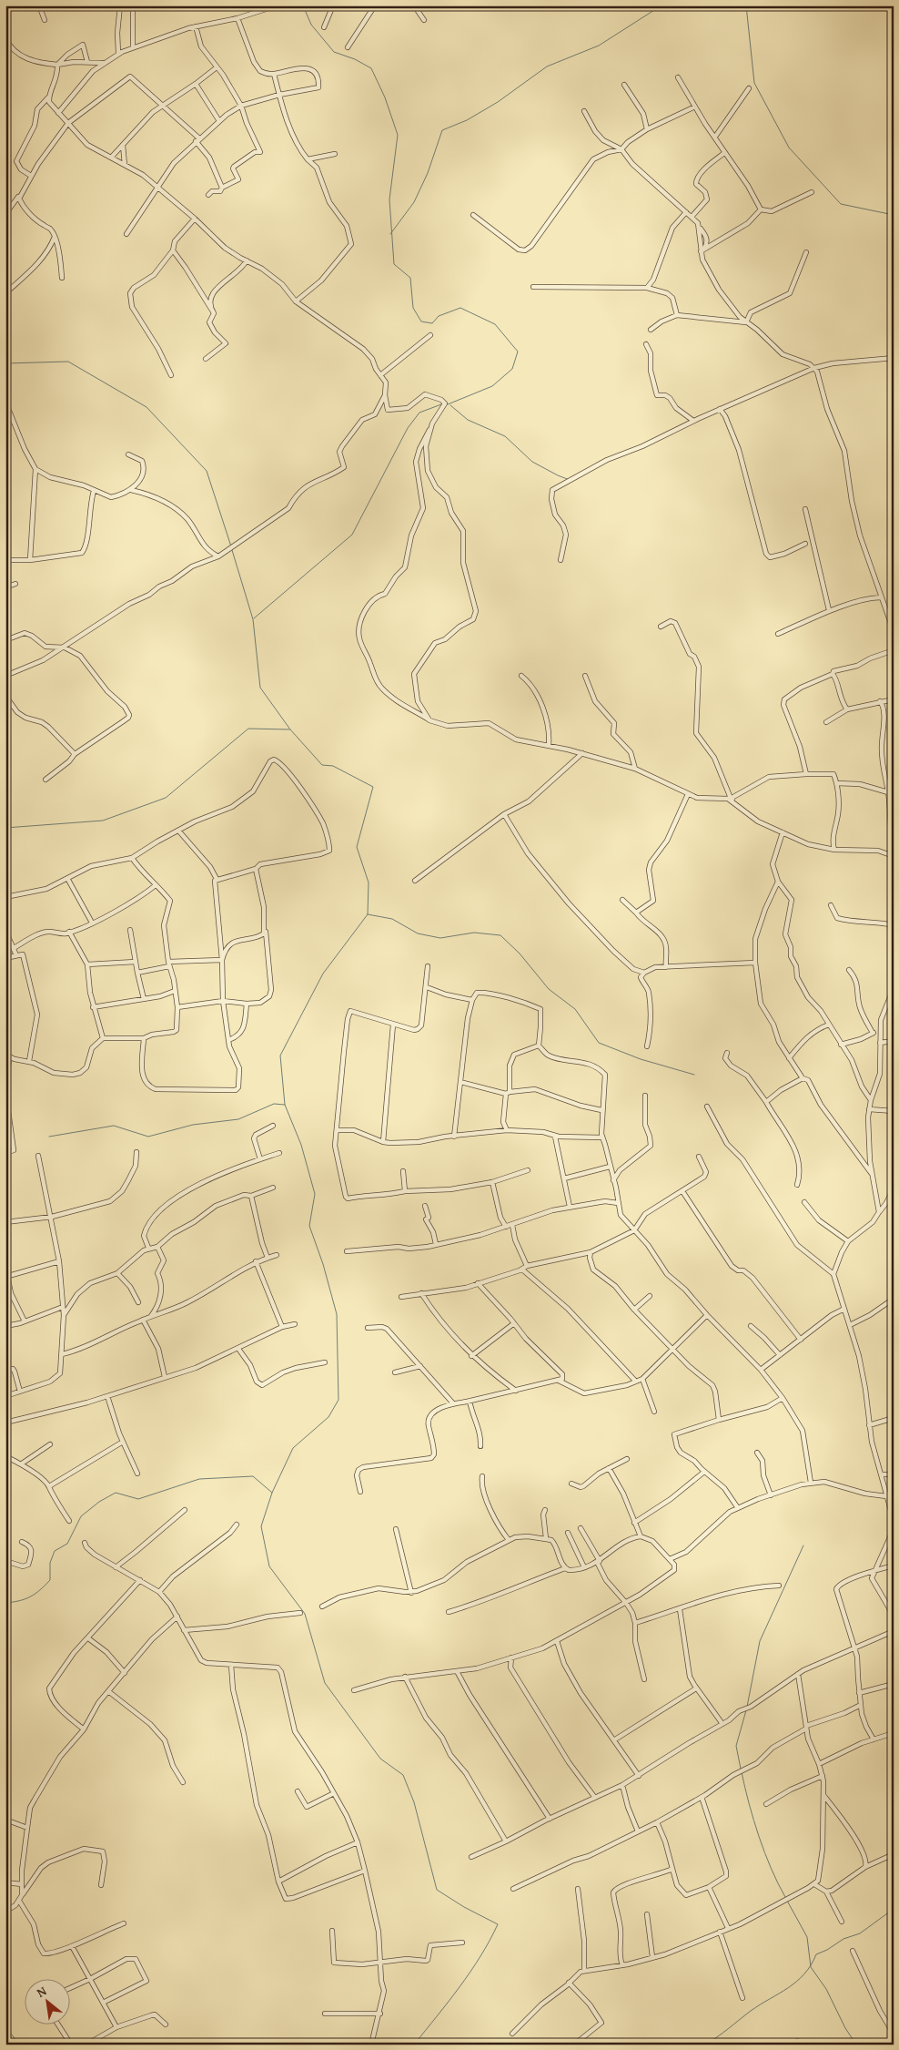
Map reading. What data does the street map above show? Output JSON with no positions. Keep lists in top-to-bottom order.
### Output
{
  "north": "top left"
}
